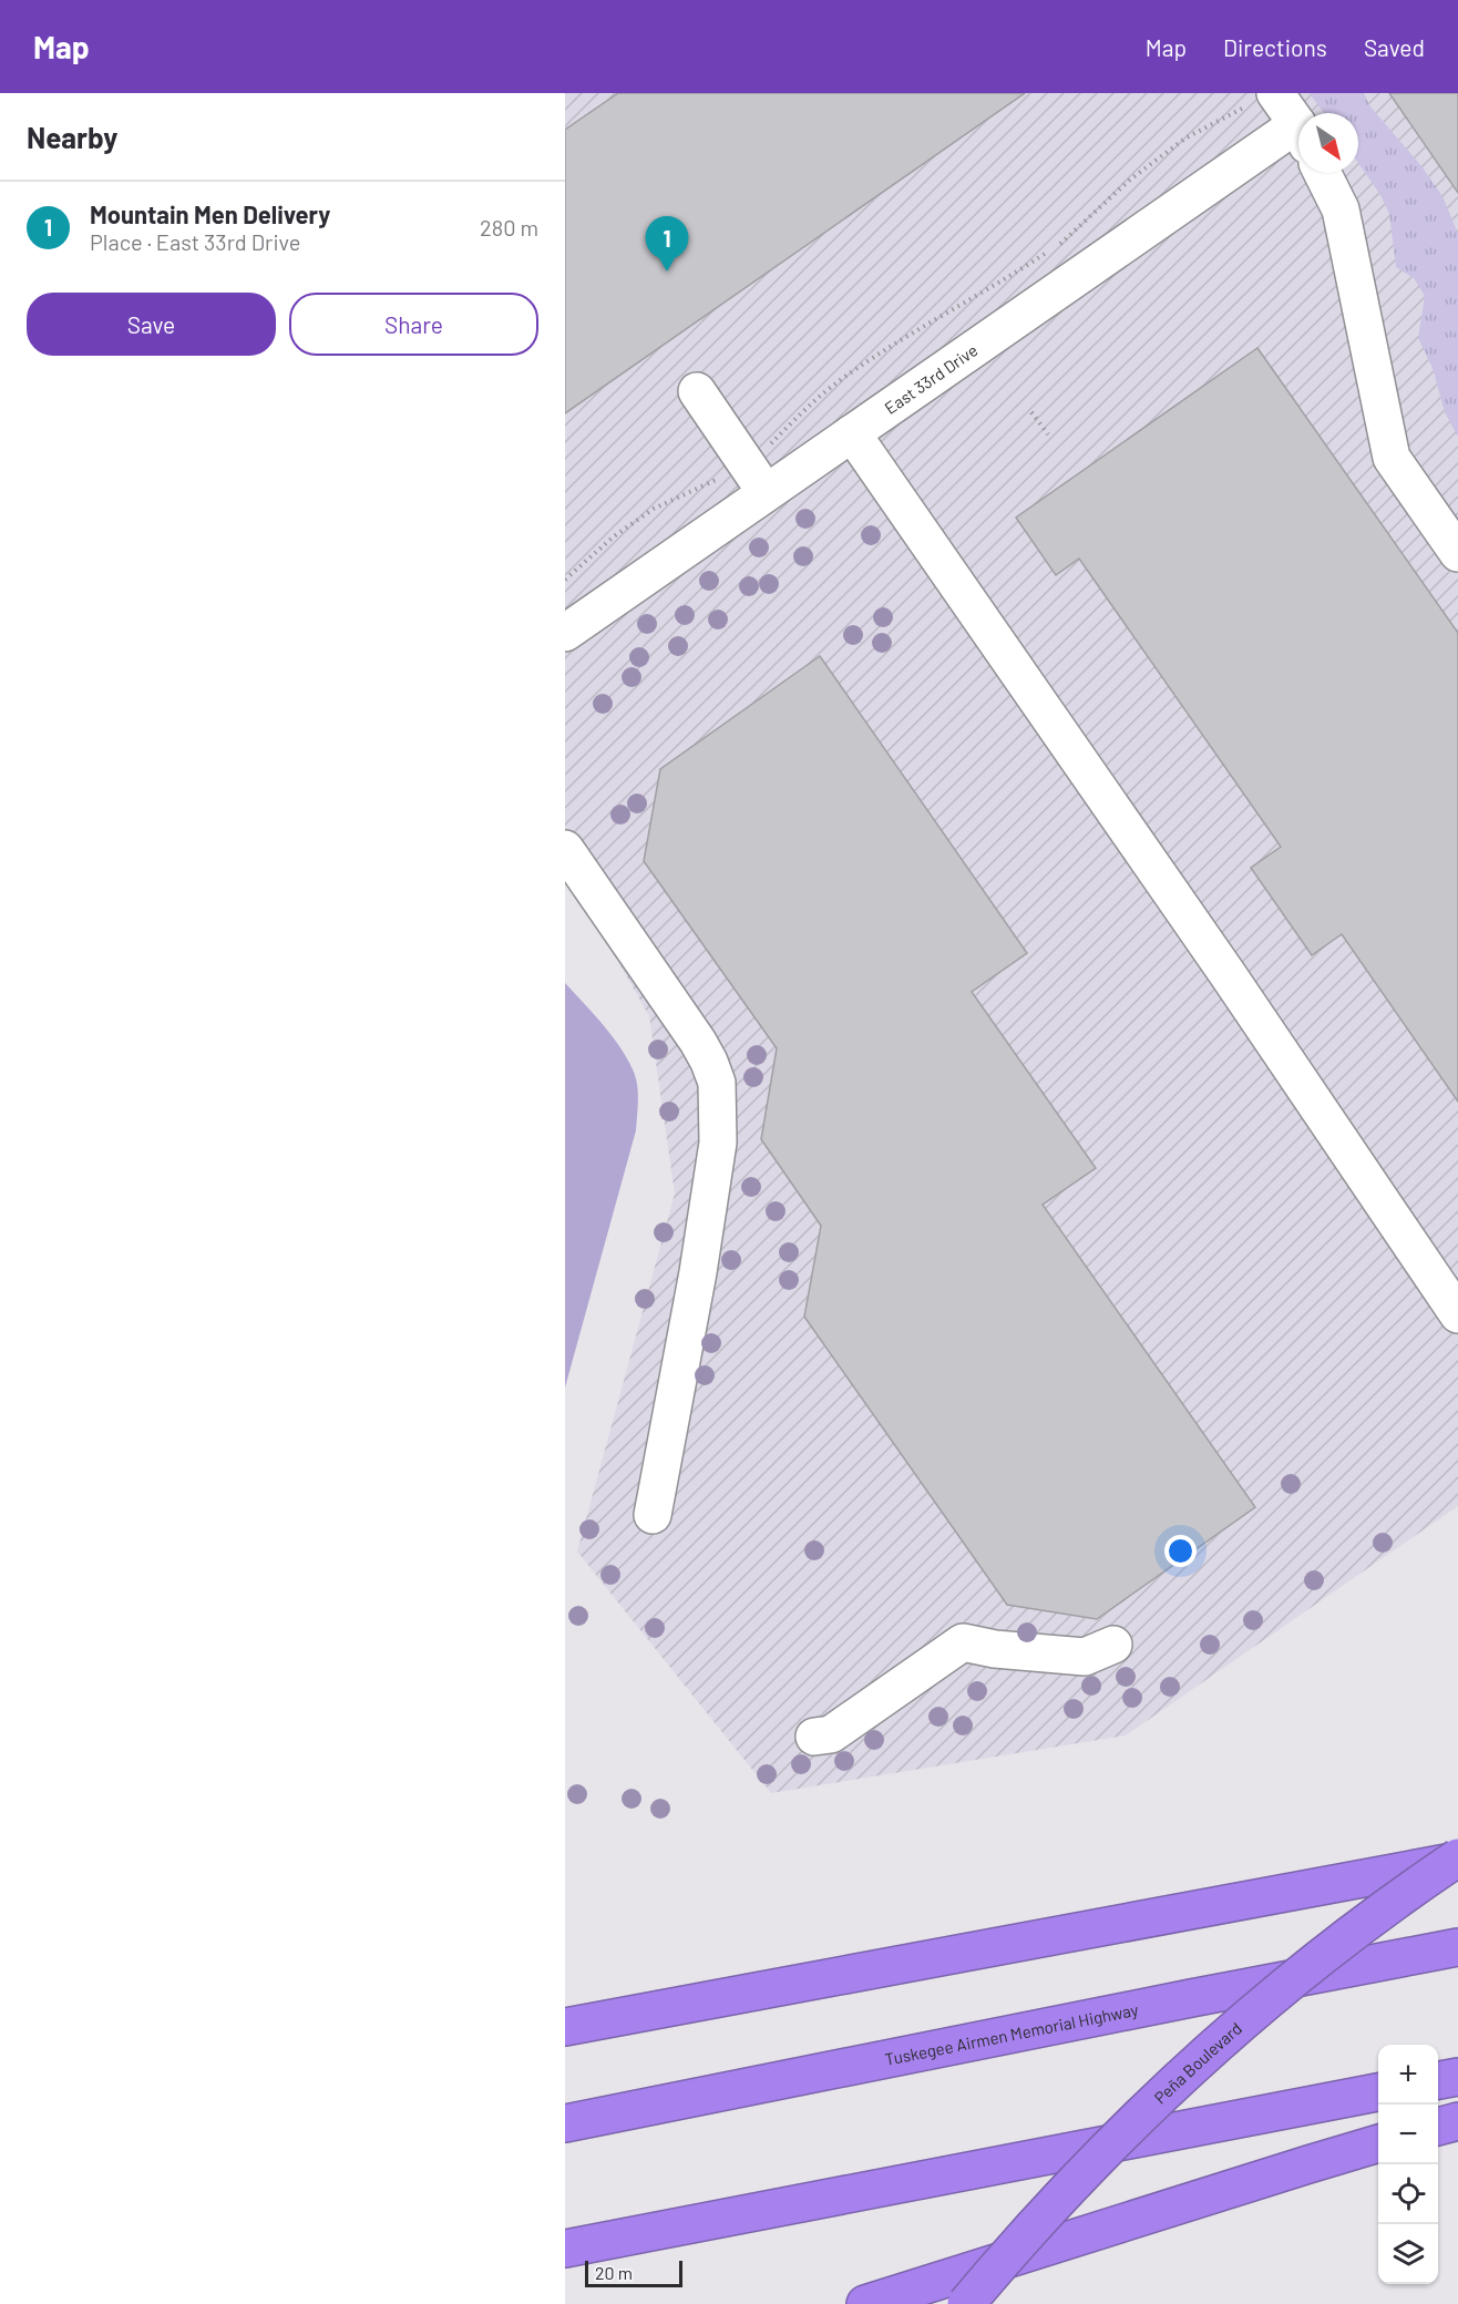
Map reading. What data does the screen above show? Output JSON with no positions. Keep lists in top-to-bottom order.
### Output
{
  "streets": {
    "highway": ["Tuskegee Airmen Memorial Highway", "Peña Boulevard"],
    "street": ["East 33rd Drive"]
  },
  "scale_bar": "20 m",
  "north": "bottom right",
  "page": {
    "header": "Map",
    "nav": ["Map", "Directions", "Saved"],
    "heading": "Nearby",
    "list": [
      {
        "mark": "1",
        "name": "Mountain Men Delivery",
        "note": "Place · East 33rd Drive",
        "value": "280 m"
      }
    ],
    "pins": "1",
    "buttons": ["Save", "Share"],
    "map_buttons": ["+", "−"],
    "scale": "20 m"
  }
}
